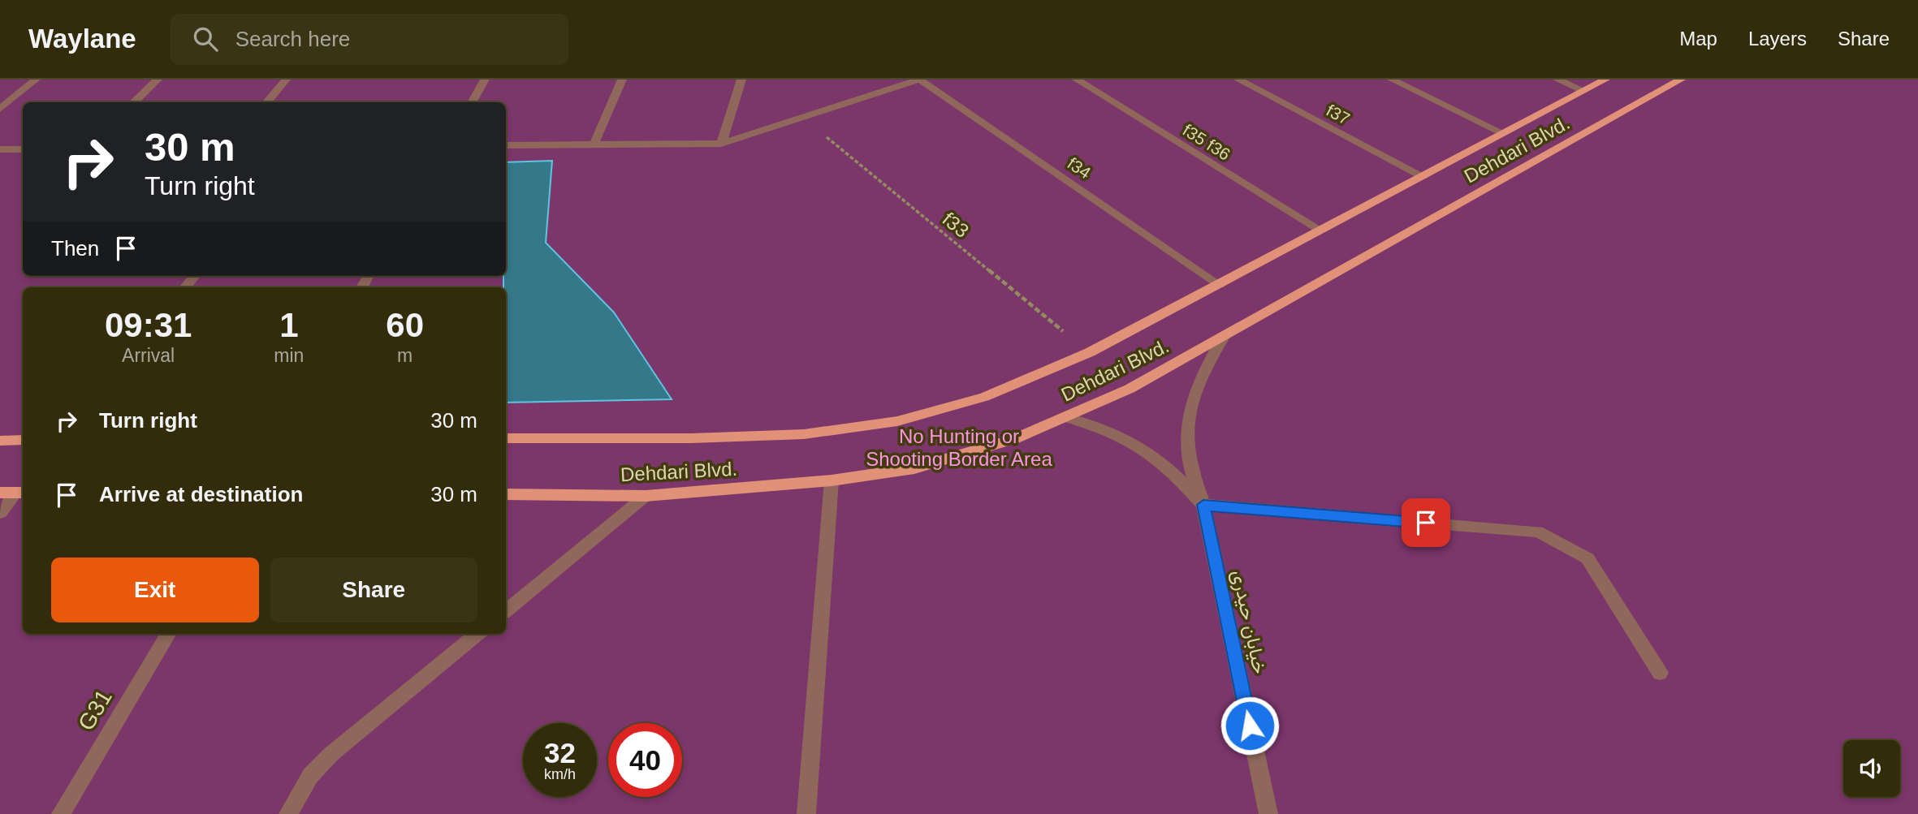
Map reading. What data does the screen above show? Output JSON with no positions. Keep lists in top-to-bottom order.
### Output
{
  "streets": {
    "main road": ["Dehdari Blvd."],
    "street": [
      "f37",
      "f35 f36",
      "f34",
      "خیابان حیدری",
      "G31"
    ],
    "path": ["f33"]
  },
  "crossings": [
    ["f37", "Dehdari Blvd."],
    ["f35 f36", "Dehdari Blvd."],
    ["Dehdari Blvd.", "f34"],
    ["Dehdari Blvd.", "f33"],
    ["Dehdari Blvd.", "خیابان حیدری"]
  ],
  "parks": ["No Hunting or Shooting Border Area"],
  "page": {
    "header": "Waylane",
    "search": "Search here",
    "nav": ["Map", "Layers", "Share"],
    "turn": ["30 m", "Turn right"],
    "then": "Then",
    "eta": [
      "09:31",
      "Arrival",
      "1",
      "min",
      "60",
      "m"
    ],
    "list": [
      {
        "name": "Turn right",
        "value": "30 m"
      },
      {
        "name": "Arrive at destination",
        "value": "30 m"
      }
    ],
    "buttons": ["Exit", "Share"],
    "speed": "32 km/h",
    "limit": "40"
  }
}
